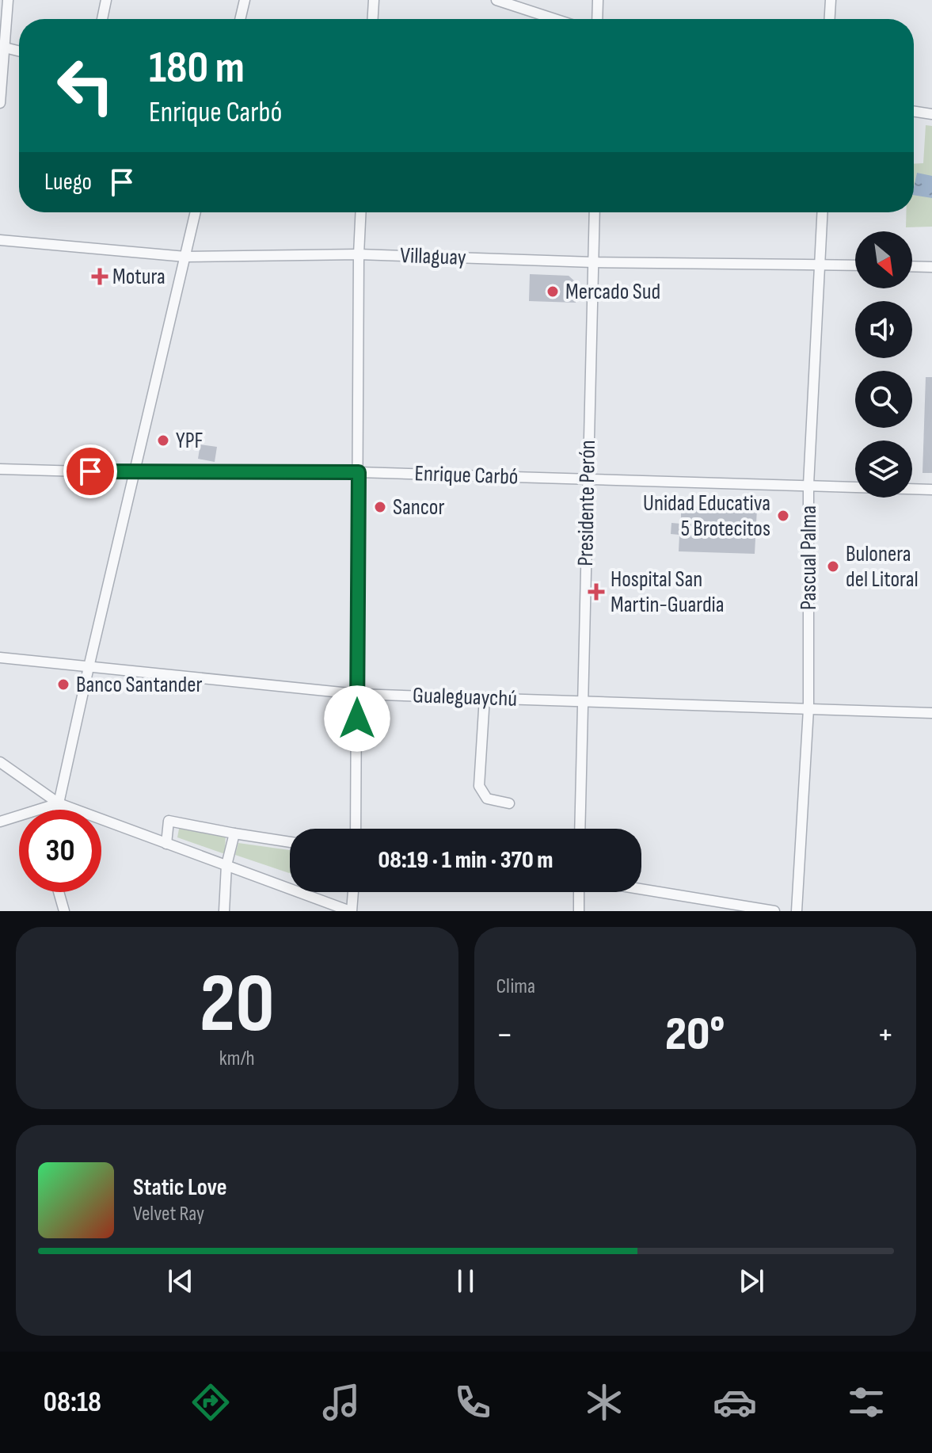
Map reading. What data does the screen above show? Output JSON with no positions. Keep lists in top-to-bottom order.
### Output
{
  "streets": {
    "street": [
      "Villaguay",
      "Enrique Carbó",
      "Presidente Perón",
      "Pascual Palma",
      "Gualeguaychú"
    ]
  },
  "crossings": [
    ["Villaguay", "Presidente Perón"],
    ["Villaguay", "Pascual Palma"],
    ["Enrique Carbó", "Presidente Perón"],
    ["Enrique Carbó", "Pascual Palma"],
    ["Presidente Perón", "Gualeguaychú"],
    ["Pascual Palma", "Gualeguaychú"]
  ],
  "places": {
    "health": ["Motura", "Hospital San Martin-Guardia"],
    "other": [
      "Mercado Sud",
      "YPF",
      "Sancor",
      "Unidad Educativa 5 Brotecitos",
      "Bulonera del Litoral",
      "Banco Santander"
    ]
  },
  "north": "bottom right",
  "page": {
    "turn": ["180 m", "Enrique Carbó"],
    "then": "Luego",
    "limit": "30",
    "trip": "08:19 · 1 min · 370 m",
    "tile": [
      ["20", "km/h"],
      "Clima"
    ],
    "heat": ["−", "20°", "+"],
    "song": ["Static Love", "Velvet Ray"],
    "tabs": "08:18"
  }
}
